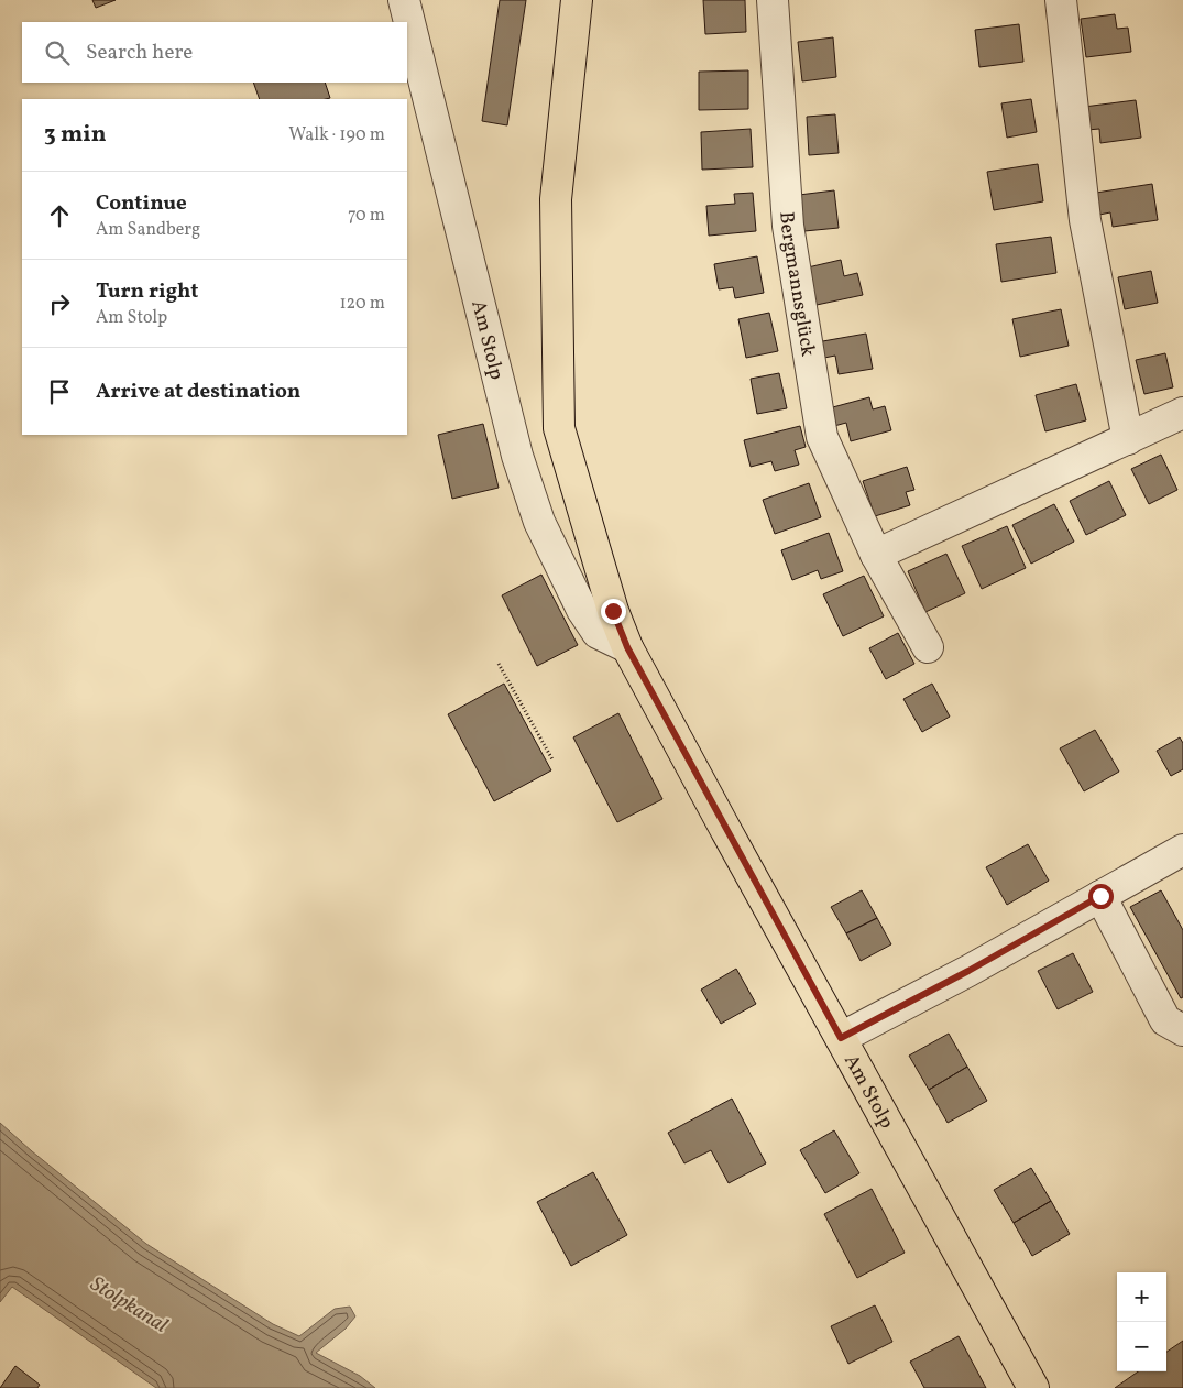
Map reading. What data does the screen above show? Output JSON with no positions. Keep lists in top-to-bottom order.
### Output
{
  "streets": {
    "main road": ["Am Stolp"],
    "street": ["Bergmannsglück"]
  },
  "water": ["Stolpkanal"],
  "page": {
    "search": "Search here",
    "heading": ["3 min", "Walk · 190 m"],
    "list": [
      ["Continue", "Am Sandberg", "70 m"],
      ["Turn right", "Am Stolp", "120 m"],
      "Arrive at destination"
    ],
    "map_buttons": ["+", "−"]
  }
}
